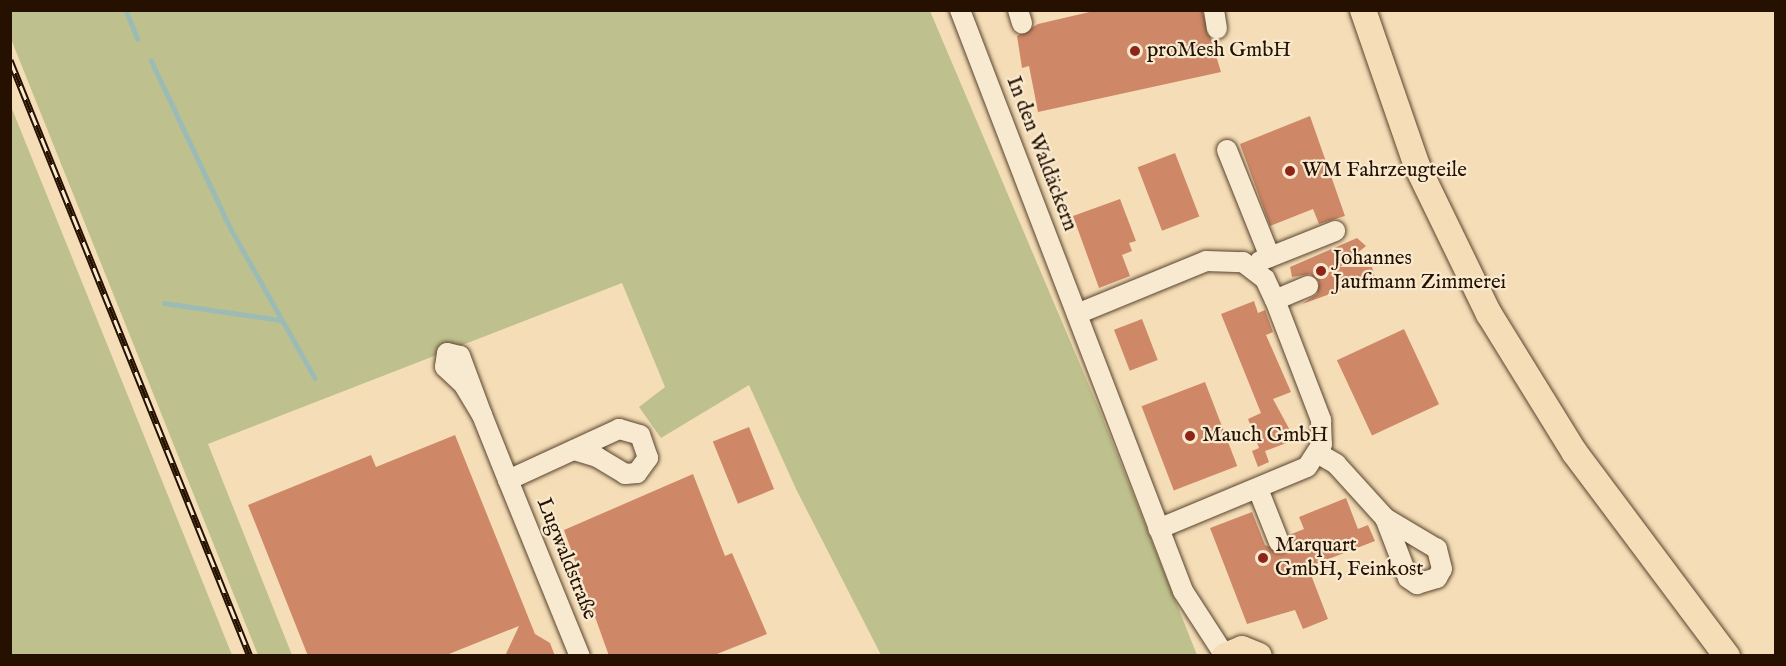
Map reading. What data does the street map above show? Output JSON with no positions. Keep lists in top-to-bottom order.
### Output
{
  "streets": {
    "street": ["In den Waldäckern", "Lugwaldstraße"]
  },
  "places": [
    "proMesh GmbH",
    "WM Fahrzeugteile",
    "Johannes Jaufmann Zimmerei",
    "Mauch GmbH",
    "Marquart GmbH, Feinkost"
  ]
}
